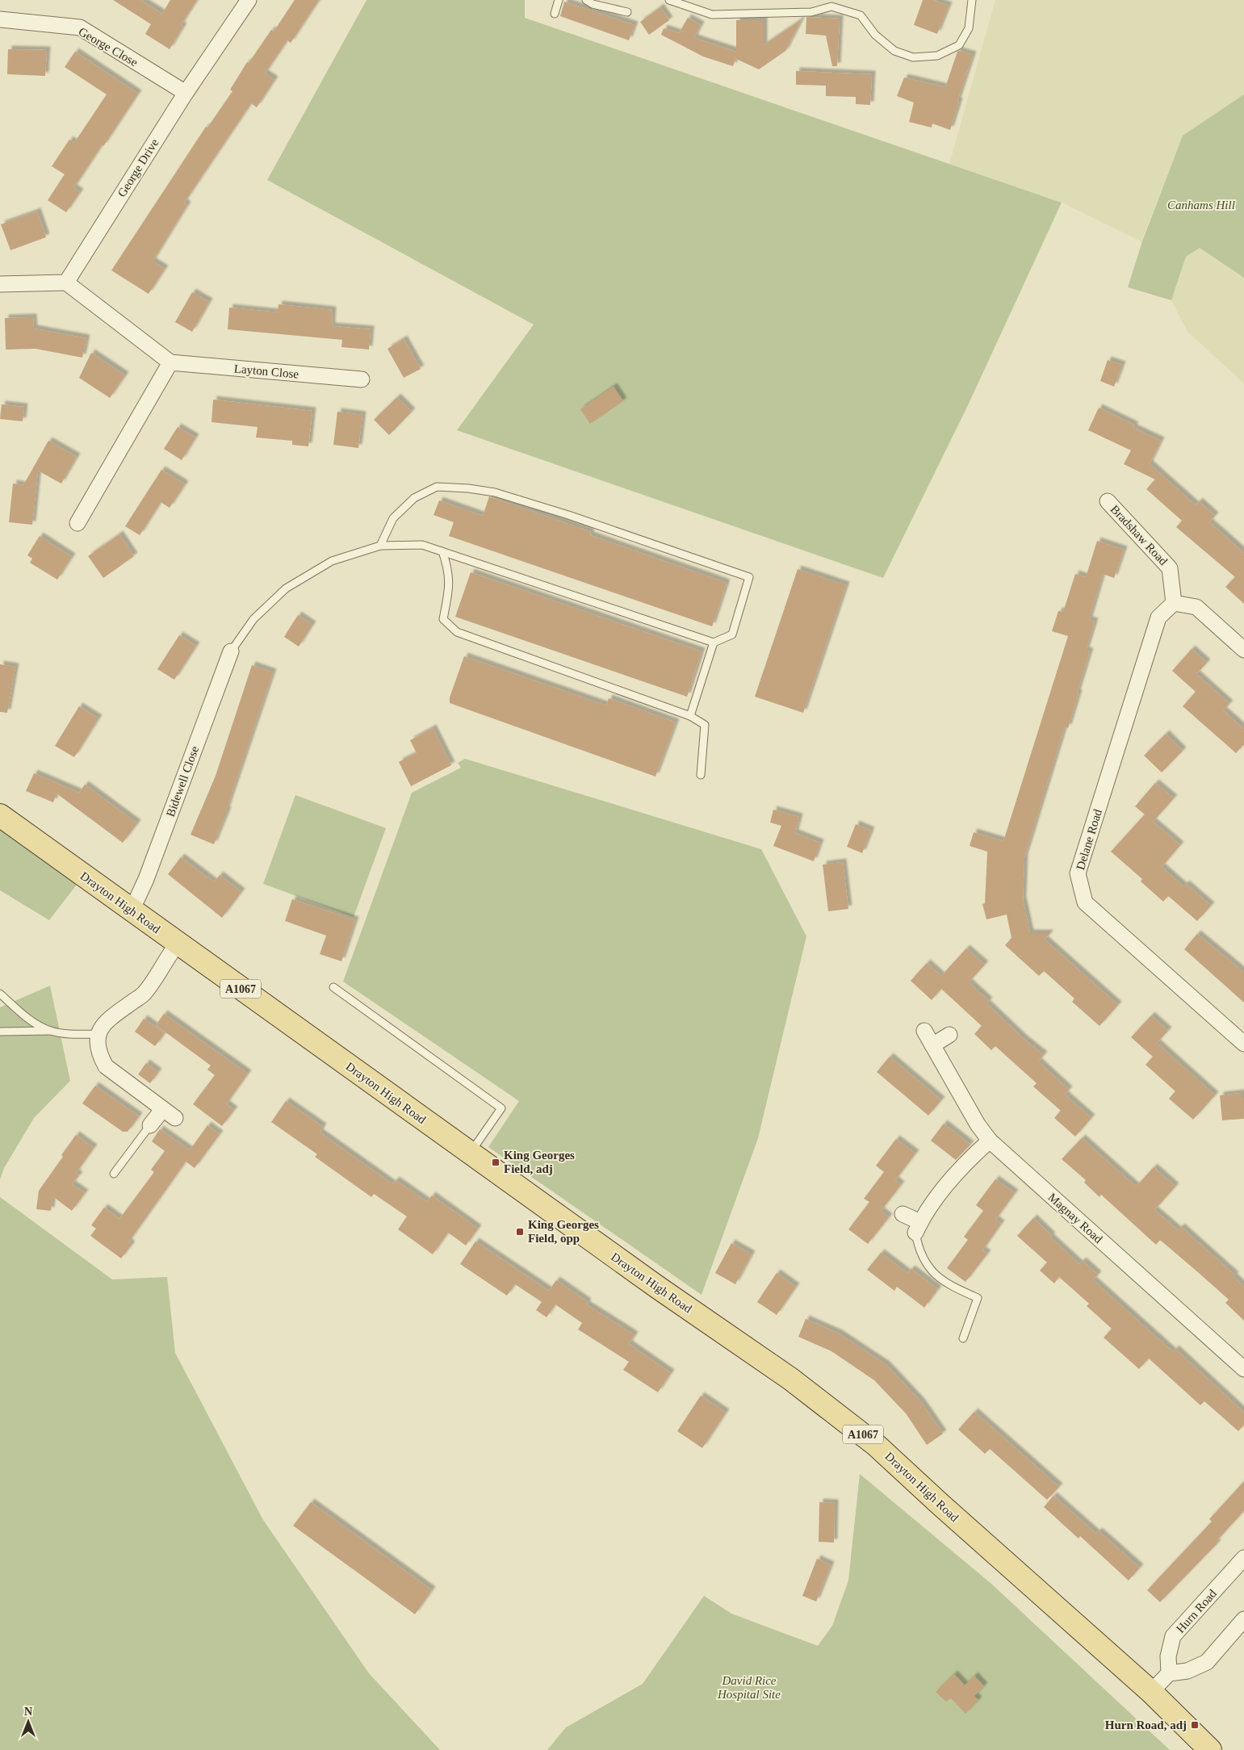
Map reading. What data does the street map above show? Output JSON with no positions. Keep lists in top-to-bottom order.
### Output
{
  "streets": {
    "main road": ["Drayton High Road", "A1067"],
    "street": [
      "George Close",
      "George Drive",
      "Layton Close",
      "Bradshaw Road",
      "Bidewell Close",
      "Delane Road",
      "Magnay Road",
      "Hurn Road"
    ]
  },
  "crossings": [
    ["George Close", "George Drive"],
    ["Bradshaw Road", "Delane Road"],
    ["Bidewell Close", "Drayton High Road"]
  ],
  "parks": ["Canhams Hill", "David Rice Hospital Site"],
  "places": {
    "transit": ["King Georges Field, adj", "King Georges Field, opp", "Hurn Road, adj"]
  },
  "north": "top"
}
